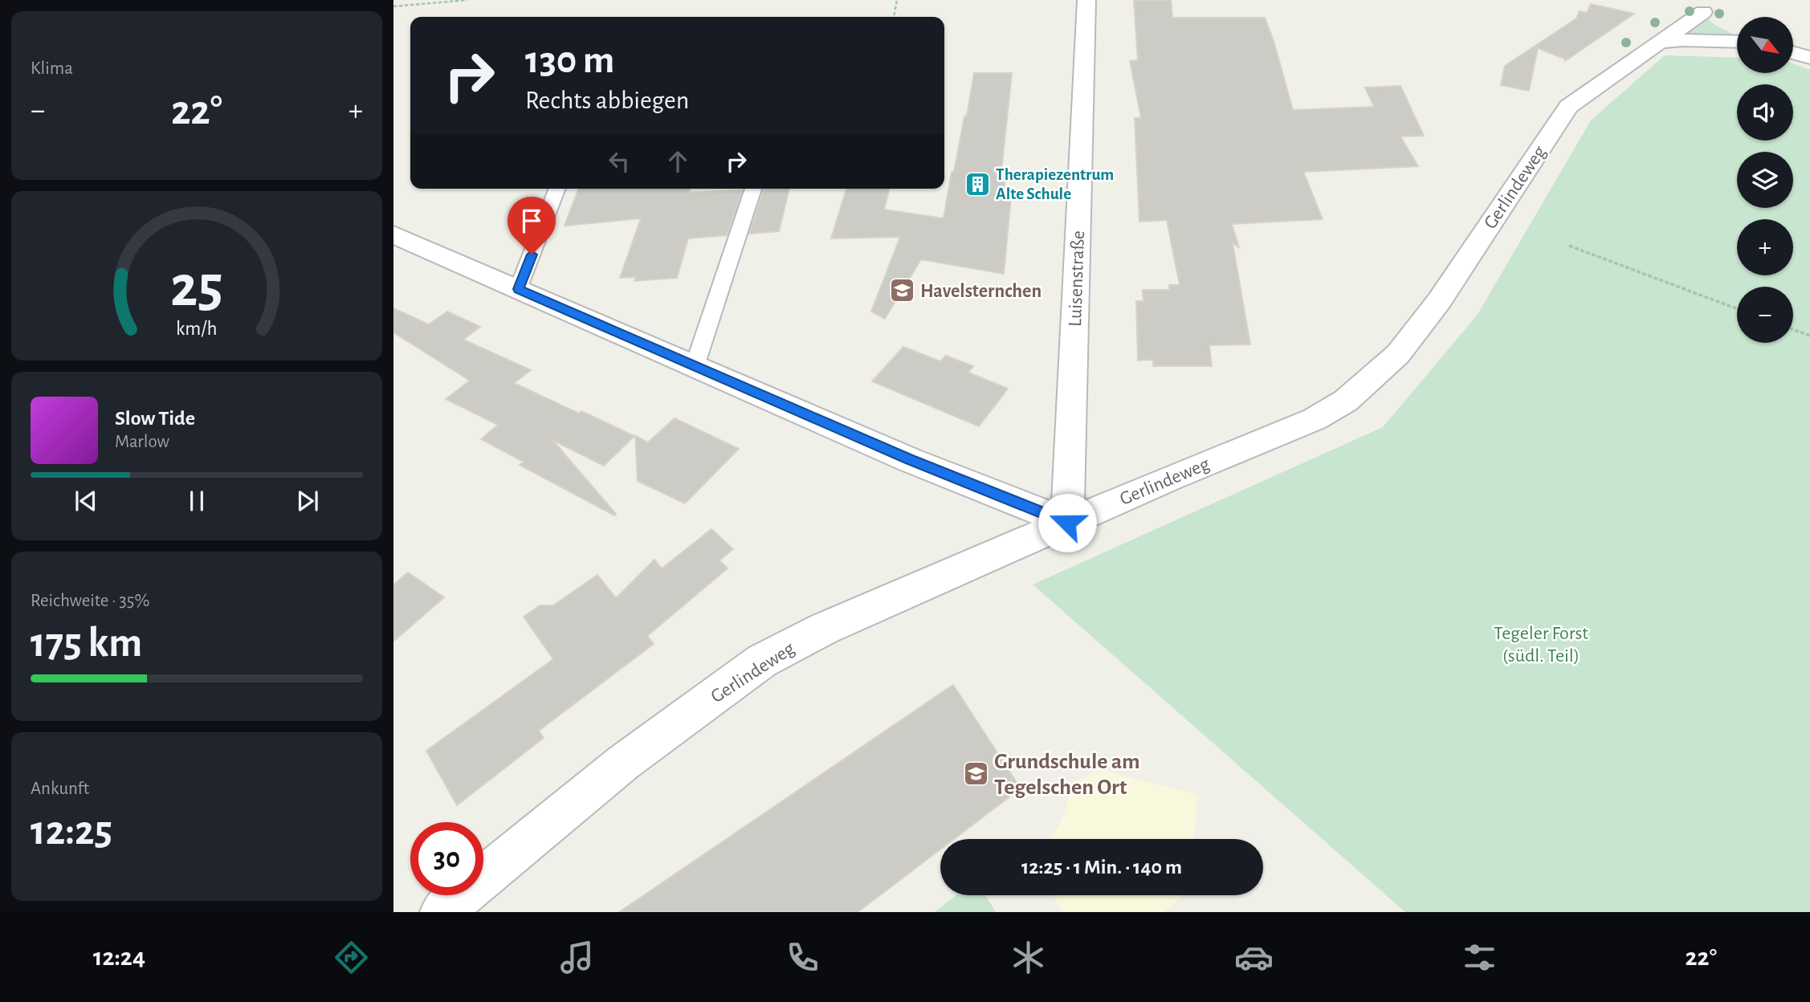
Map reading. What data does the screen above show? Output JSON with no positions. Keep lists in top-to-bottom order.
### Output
{
  "streets": {
    "street": ["Gerlindeweg", "Luisenstraße"]
  },
  "crossings": [
    ["Gerlindeweg", "Luisenstraße"]
  ],
  "parks": ["Tegeler Forst (südl. Teil)"],
  "places": {
    "building": ["Therapiezentrum Alte Schule"],
    "school or university": ["Havelsternchen", "Grundschule am Tegelschen Ort"]
  },
  "north": "bottom right",
  "page": {
    "tile": [
      "Klima",
      ["Reichweite · 35%", "175 km"],
      ["Ankunft", "12:25"]
    ],
    "map_buttons": ["+", "−"],
    "turn": ["130 m", "Rechts abbiegen"],
    "heat": ["−", "22°", "+"],
    "song": ["Slow Tide", "Marlow"],
    "limit": "30",
    "trip": "12:25 · 1 Min. · 140 m",
    "tabs": ["12:24", "22°"],
    "gauge": ["25", "km/h"]
  }
}
